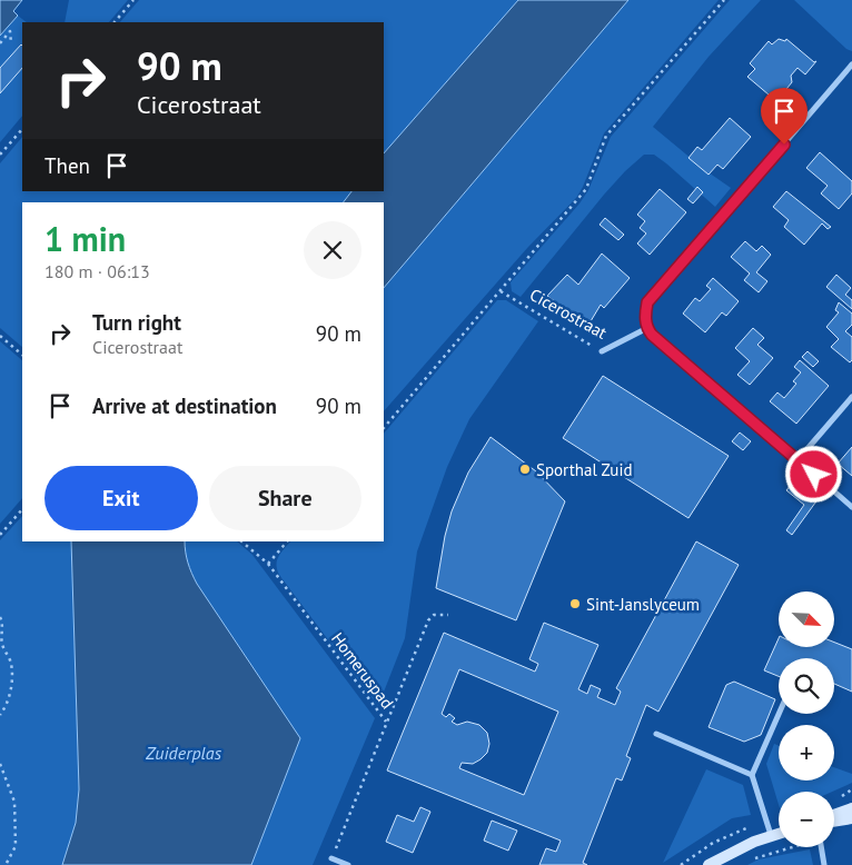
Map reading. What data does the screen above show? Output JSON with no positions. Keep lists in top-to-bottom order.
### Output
{
  "streets": {
    "street": ["Cicerostraat"],
    "path": ["Homeruspad"]
  },
  "water": ["Zuiderplas"],
  "places": ["Sporthal Zuid", "Sint-Janslyceum"],
  "north": "bottom right",
  "page": {
    "turn": ["90 m", "Cicerostraat"],
    "then": "Then",
    "heading": ["1 min", "180 m · 06:13"],
    "list": [
      {
        "name": "Turn right",
        "note": "Cicerostraat",
        "value": "90 m"
      },
      {
        "name": "Arrive at destination",
        "value": "90 m"
      }
    ],
    "buttons": ["Exit", "Share"],
    "map_buttons": ["+", "−"]
  }
}
